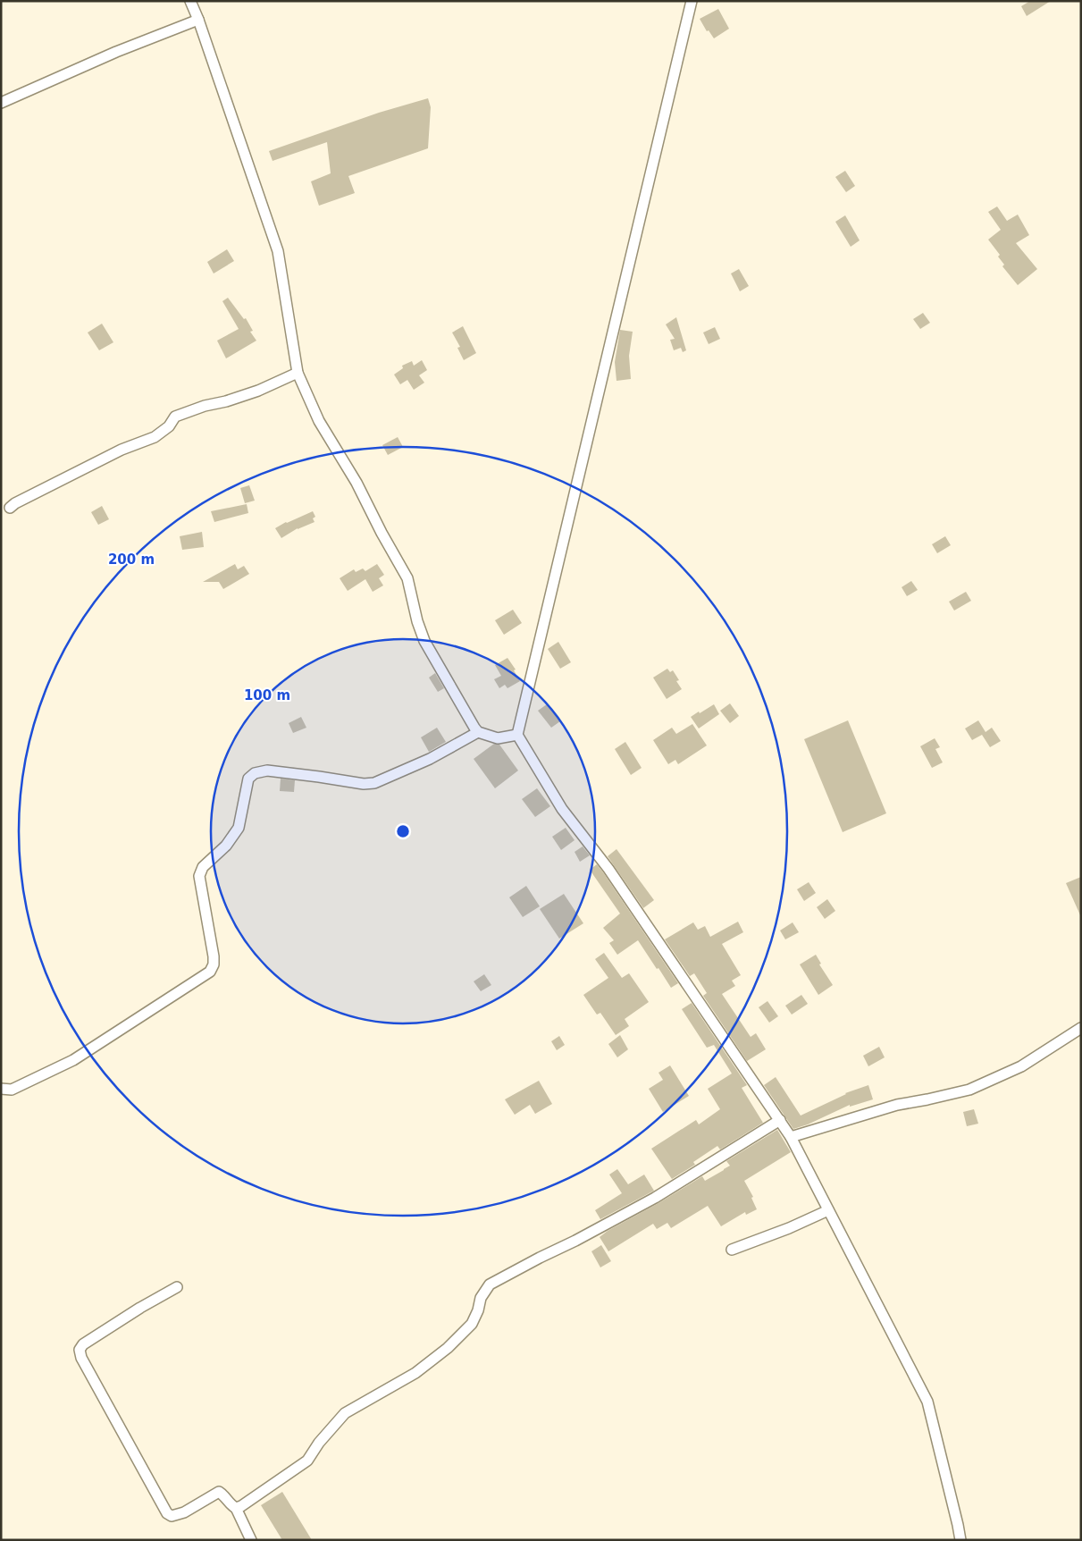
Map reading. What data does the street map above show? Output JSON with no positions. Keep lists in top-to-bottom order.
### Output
{
  "rings": ["200 m", "100 m"]
}
